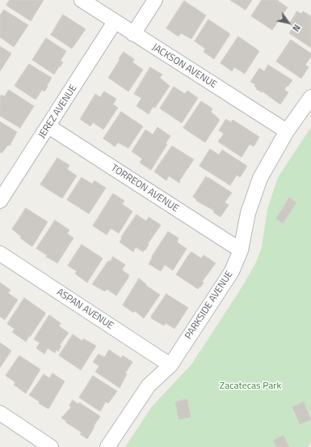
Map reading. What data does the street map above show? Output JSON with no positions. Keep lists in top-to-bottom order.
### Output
{
  "streets": {
    "street": [
      "JACKSON AVENUE",
      "JEREZ AVENUE",
      "TORREON AVENUE",
      "PARKSIDE AVENUE",
      "ASPAN AVENUE"
    ]
  },
  "crossings": [
    ["JACKSON AVENUE", "JEREZ AVENUE"],
    ["JACKSON AVENUE", "PARKSIDE AVENUE"],
    ["JEREZ AVENUE", "TORREON AVENUE"],
    ["TORREON AVENUE", "PARKSIDE AVENUE"],
    ["PARKSIDE AVENUE", "ASPAN AVENUE"]
  ],
  "parks": ["Zacatecas Park"],
  "north": "bottom right"
}
